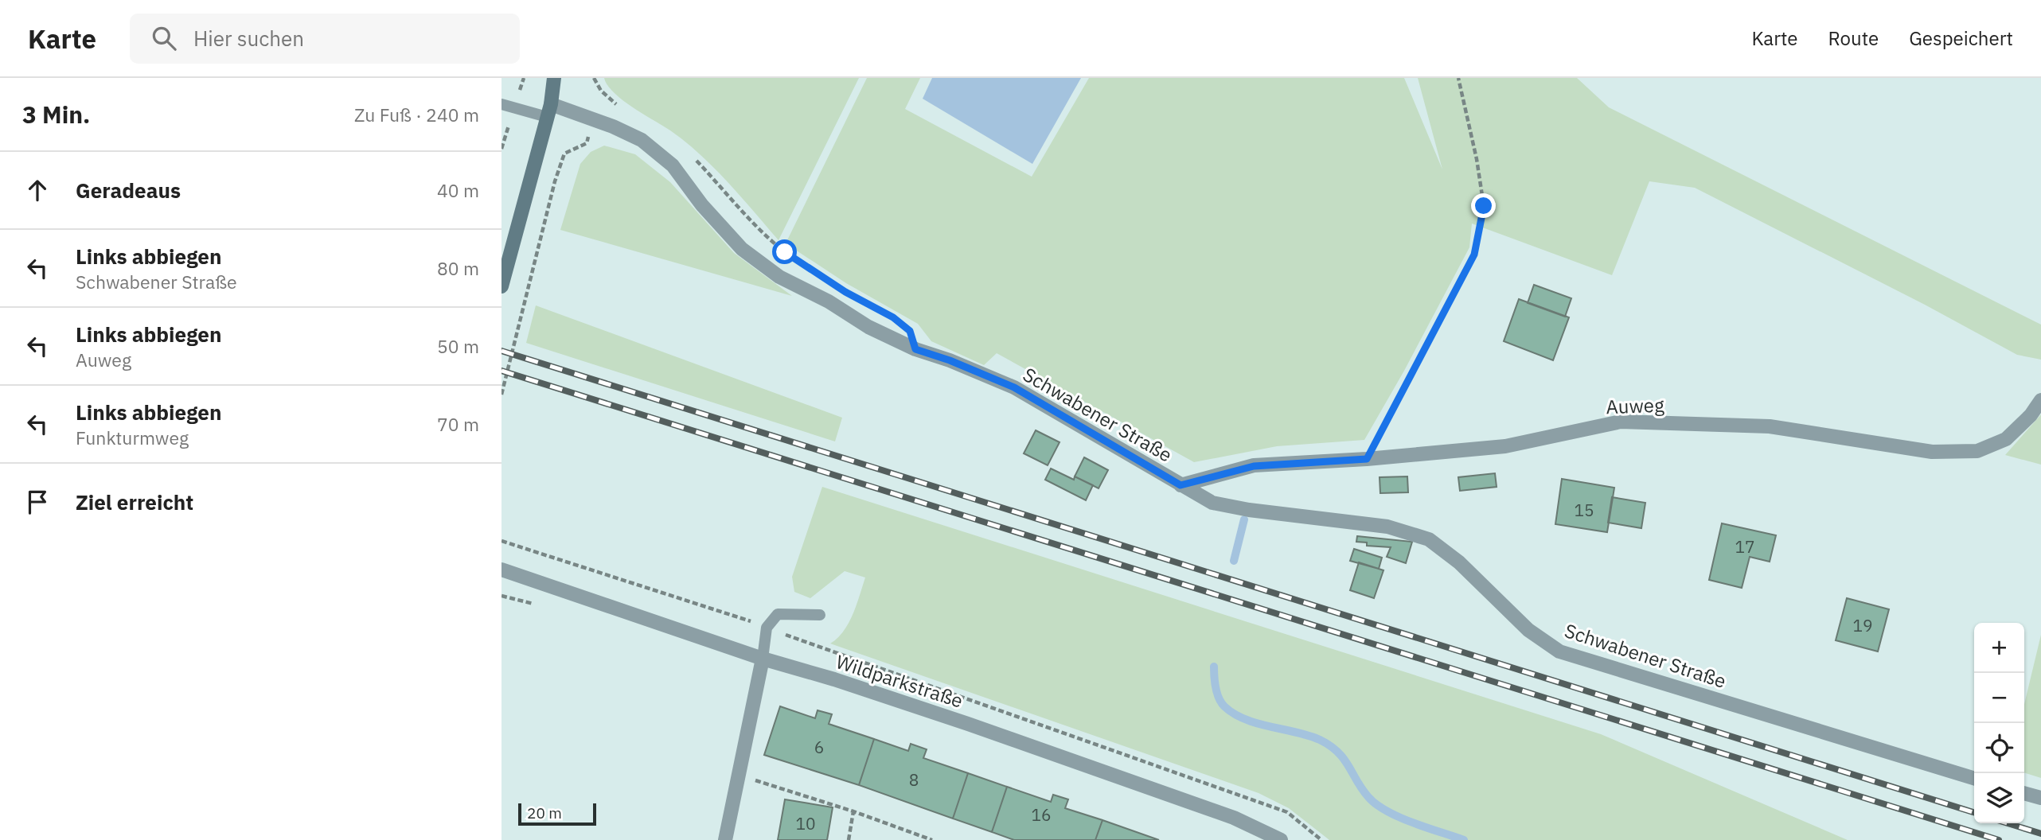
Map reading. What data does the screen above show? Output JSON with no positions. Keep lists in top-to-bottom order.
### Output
{
  "streets": {
    "street": ["Auweg", "Schwabener Straße", "Wildparkstraße"]
  },
  "crossings": [
    ["Auweg", "Schwabener Straße"]
  ],
  "house_numbers": [
    "15",
    "17",
    "19",
    "6",
    "8",
    "16",
    "10"
  ],
  "scale_bar": "20 m",
  "page": {
    "header": "Karte",
    "search": "Hier suchen",
    "nav": ["Karte", "Route", "Gespeichert"],
    "heading": ["3 Min.", "Zu Fuß · 240 m"],
    "list": [
      ["Geradeaus", "40 m"],
      ["Links abbiegen", "Schwabener Straße", "80 m"],
      ["Links abbiegen", "Auweg", "50 m"],
      ["Links abbiegen", "Funkturmweg", "70 m"],
      "Ziel erreicht"
    ],
    "map_buttons": ["+", "−"],
    "scale": "20 m"
  }
}
